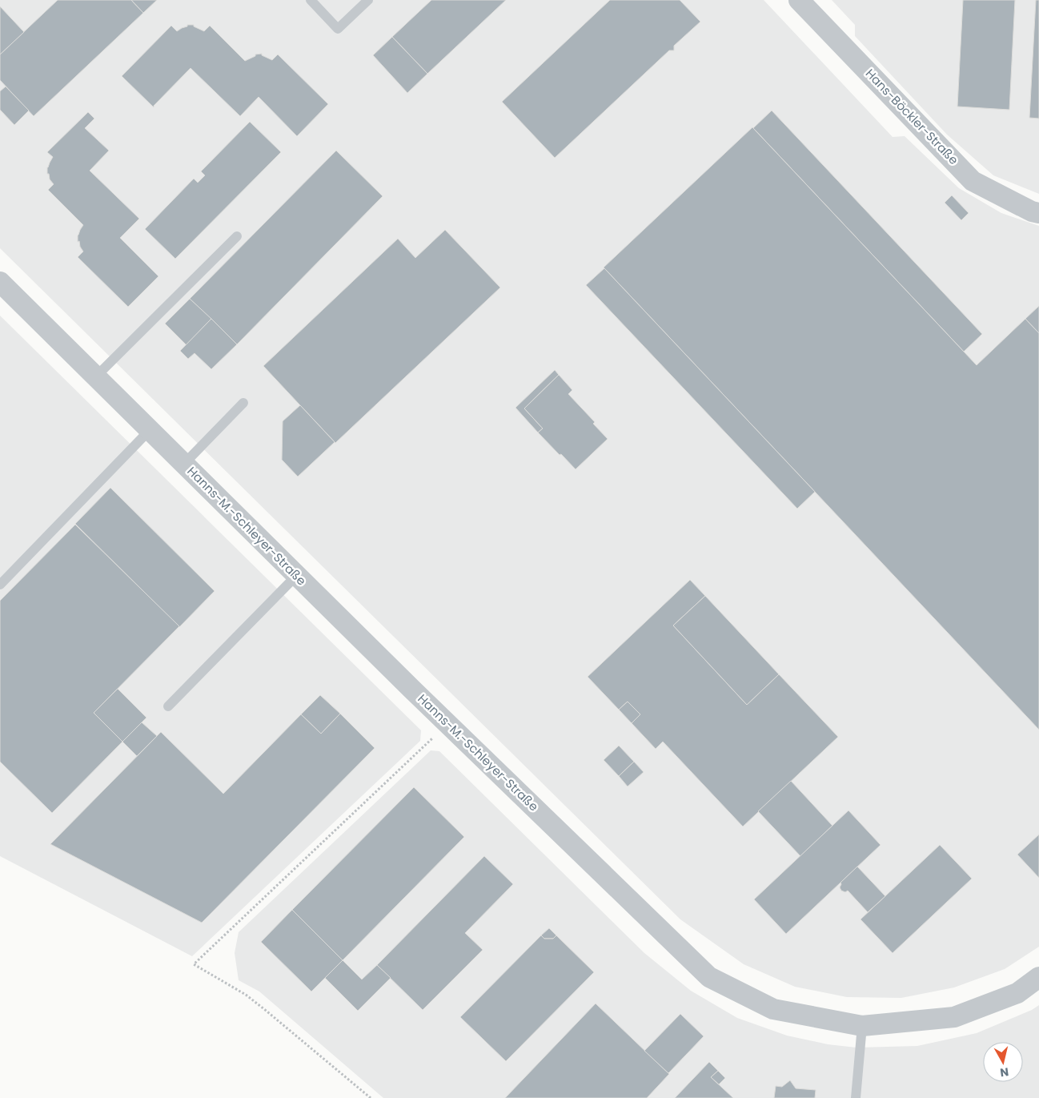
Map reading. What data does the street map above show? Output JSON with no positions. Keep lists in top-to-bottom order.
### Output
{
  "streets": {
    "street": ["Hans-Böckler-Straße", "Hanns-M.-Schleyer-Straße"]
  },
  "north": "bottom"
}
